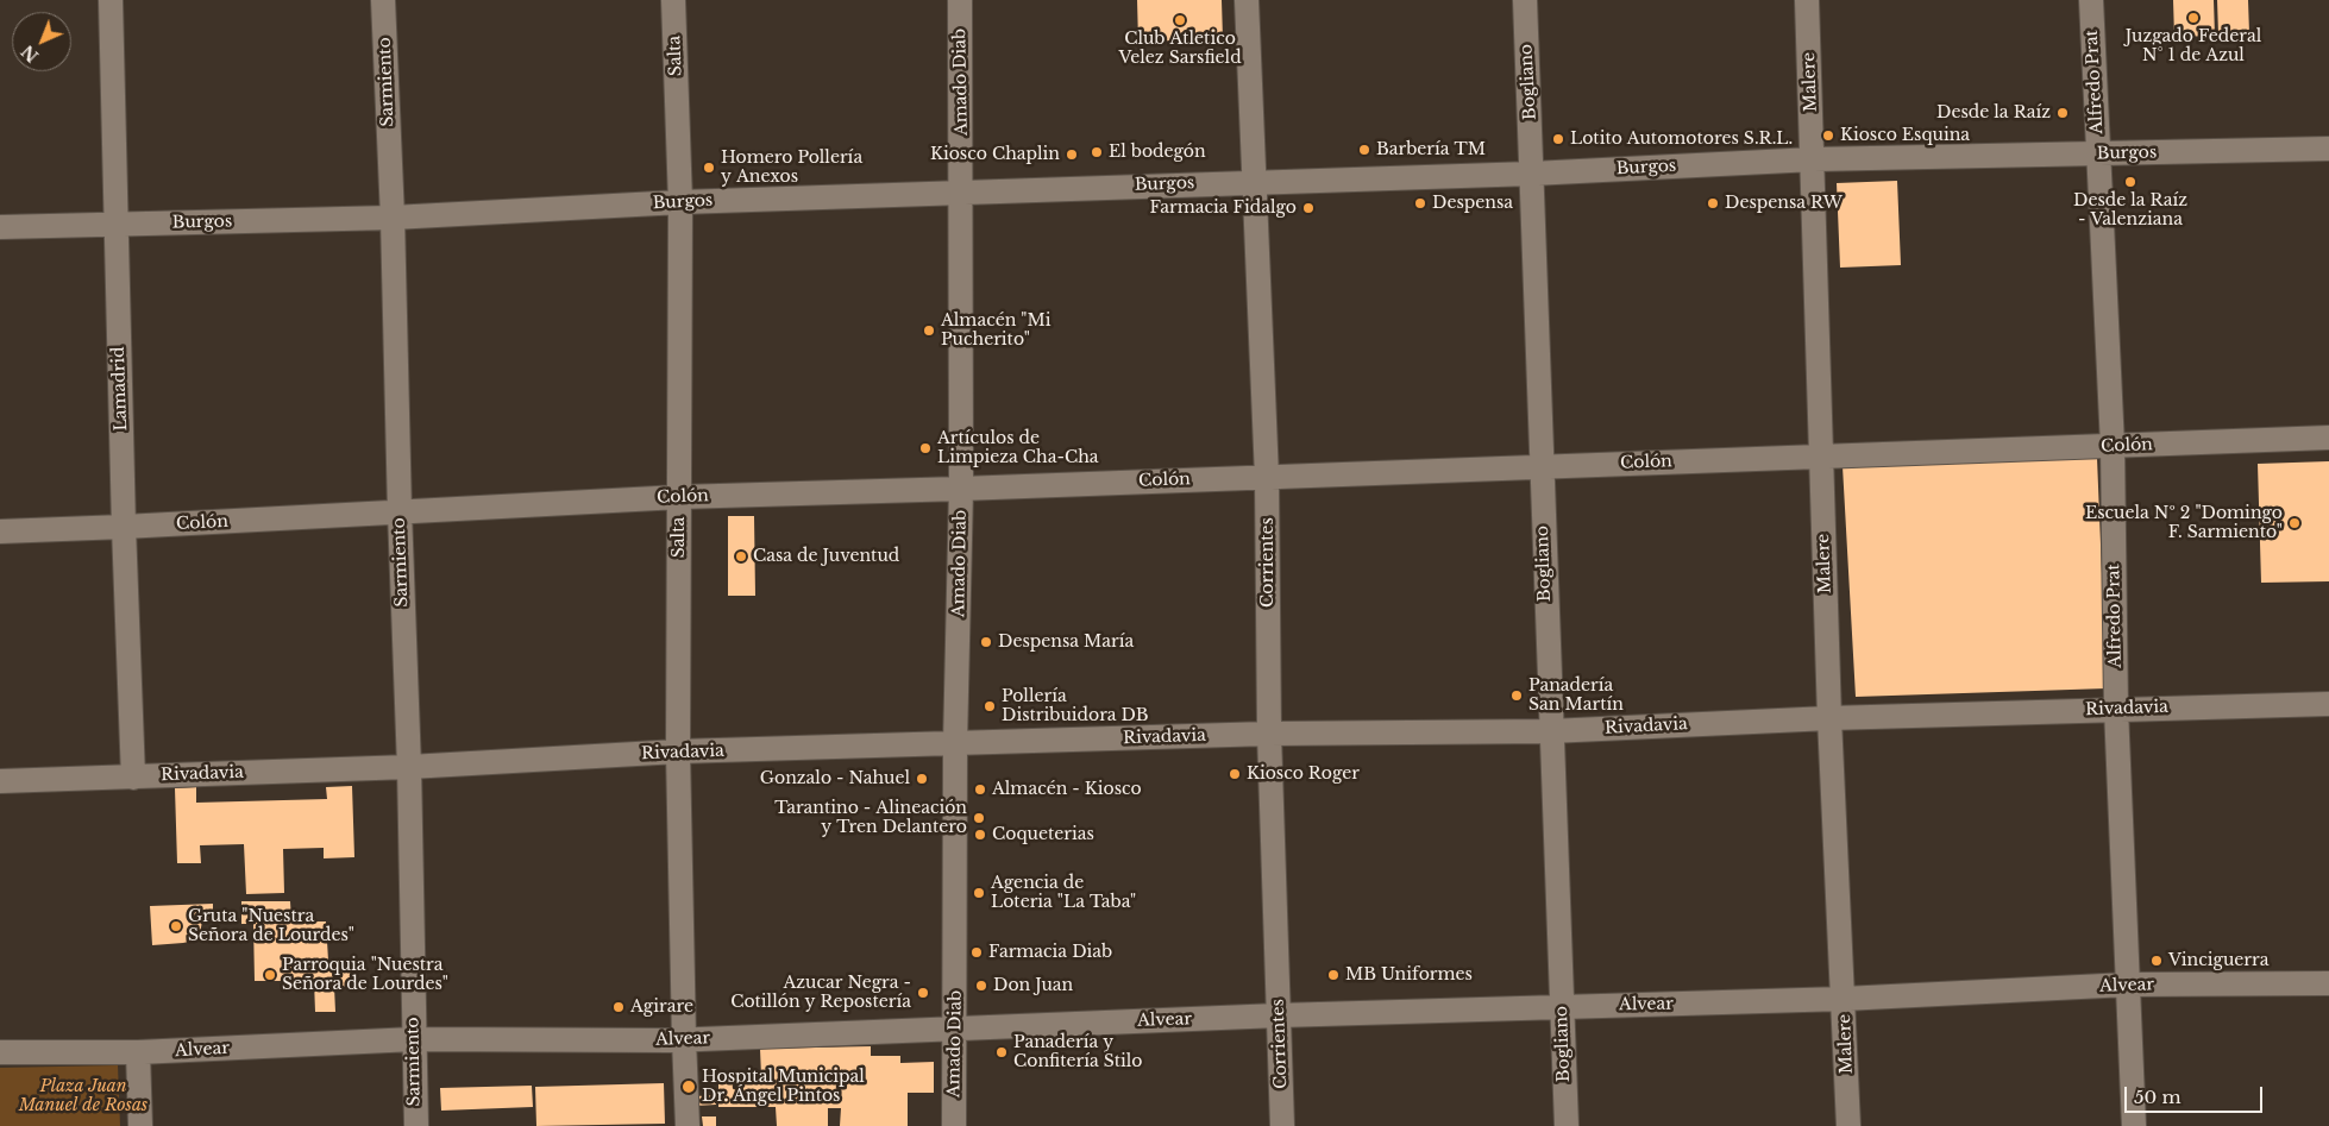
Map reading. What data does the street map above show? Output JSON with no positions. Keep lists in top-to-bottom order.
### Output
{
  "streets": {
    "street": [
      "Salta",
      "Sarmiento",
      "Amado Diab",
      "Bogliano",
      "Malere",
      "Alfredo Prat",
      "Burgos",
      "Lamadrid",
      "Colón",
      "Corrientes",
      "Rivadavia",
      "Alvear"
    ]
  },
  "crossings": [
    ["Salta", "Burgos"],
    ["Salta", "Colón"],
    ["Salta", "Rivadavia"],
    ["Salta", "Alvear"],
    ["Sarmiento", "Burgos"],
    ["Sarmiento", "Colón"],
    ["Sarmiento", "Rivadavia"],
    ["Sarmiento", "Alvear"],
    ["Amado Diab", "Burgos"],
    ["Amado Diab", "Colón"],
    ["Amado Diab", "Rivadavia"],
    ["Amado Diab", "Alvear"],
    ["Bogliano", "Burgos"],
    ["Bogliano", "Colón"],
    ["Bogliano", "Rivadavia"],
    ["Bogliano", "Alvear"],
    ["Malere", "Burgos"],
    ["Malere", "Colón"],
    ["Malere", "Rivadavia"],
    ["Malere", "Alvear"],
    ["Alfredo Prat", "Burgos"],
    ["Alfredo Prat", "Colón"],
    ["Alfredo Prat", "Rivadavia"],
    ["Alfredo Prat", "Alvear"],
    ["Burgos", "Lamadrid"],
    ["Burgos", "Corrientes"],
    ["Lamadrid", "Colón"],
    ["Lamadrid", "Rivadavia"],
    ["Colón", "Corrientes"],
    ["Corrientes", "Rivadavia"],
    ["Corrientes", "Alvear"]
  ],
  "parks": ["Plaza Juan Manuel de Rosas"],
  "places": [
    "Juzgado Federal N° 1 de Azul",
    "Club Atletico Velez Sarsfield",
    "Desde la Raíz",
    "Kiosco Esquina",
    "Lotito Automotores S.R.L.",
    "Barbería TM",
    "El bodegón",
    "Kiosco Chaplin",
    "Homero Pollería y Anexos",
    "Desde la Raíz - Valenziana",
    "Despensa",
    "Despensa RW",
    "Farmacia Fidalgo",
    "Almacén \"Mi Pucherito\"",
    "Artículos de Limpieza Cha-Cha",
    "Escuela Nº 2 \"Domingo F. Sarmiento\"",
    "Casa de Juventud",
    "Despensa María",
    "Panadería San Martín",
    "Pollería Distribuidora DB",
    "Kiosco Roger",
    "Gonzalo - Nahuel",
    "Almacén - Kiosco",
    "Tarantino - Alineación y Tren Delantero",
    "Coqueterias",
    "Agencia de Loteria \"La Taba\"",
    "Gruta \"Nuestra Señora de Lourdes\"",
    "Farmacia Diab",
    "Vinciguerra",
    "Parroquia \"Nuestra Señora de Lourdes\"",
    "MB Uniformes",
    "Don Juan",
    "Azucar Negra - Cotillón y Repostería",
    "Agirare",
    "Panadería y Confitería Stilo",
    "Hospital Municipal Dr. Ángel Pintos"
  ],
  "scale_bar": "50 m",
  "north": "bottom left"
}
